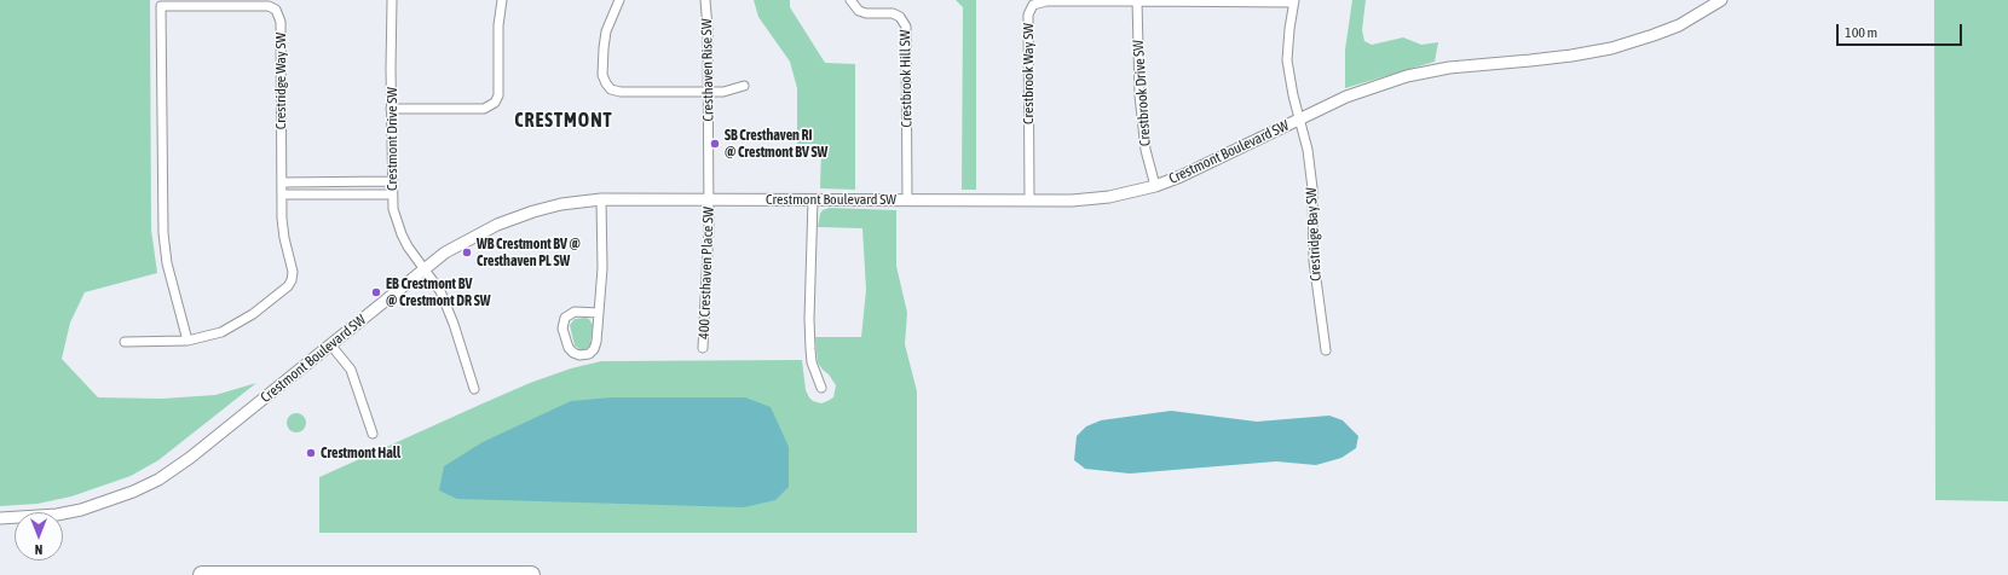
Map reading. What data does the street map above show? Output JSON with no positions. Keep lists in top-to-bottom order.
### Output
{
  "streets": {
    "street": [
      "Cresthaven Rise SW",
      "Crestbrook Way SW",
      "Crestbrook Hill SW",
      "Crestridge Way SW",
      "Crestbrook Drive SW",
      "Crestmont Drive SW",
      "Crestmont Boulevard SW",
      "Crestridge Bay SW",
      "400 Cresthaven Place SW"
    ]
  },
  "crossings": [
    ["Cresthaven Rise SW", "Crestmont Boulevard SW"],
    ["Cresthaven Rise SW", "400 Cresthaven Place SW"],
    ["Crestbrook Way SW", "Crestbrook Drive SW"],
    ["Crestbrook Way SW", "Crestmont Boulevard SW"],
    ["Crestbrook Way SW", "Crestridge Bay SW"],
    ["Crestbrook Hill SW", "Crestmont Boulevard SW"],
    ["Crestbrook Drive SW", "Crestmont Boulevard SW"],
    ["Crestmont Drive SW", "Crestmont Boulevard SW"],
    ["Crestmont Boulevard SW", "Crestridge Bay SW"],
    ["Crestmont Boulevard SW", "400 Cresthaven Place SW"]
  ],
  "districts": ["CRESTMONT"],
  "places": [
    "SB Cresthaven RI @ Crestmont BV SW",
    "WB Crestmont BV @ Cresthaven PL SW",
    "EB Crestmont BV @ Crestmont DR SW",
    "Crestmont Hall"
  ],
  "scale_bar": "100 m",
  "north": "bottom"
}
